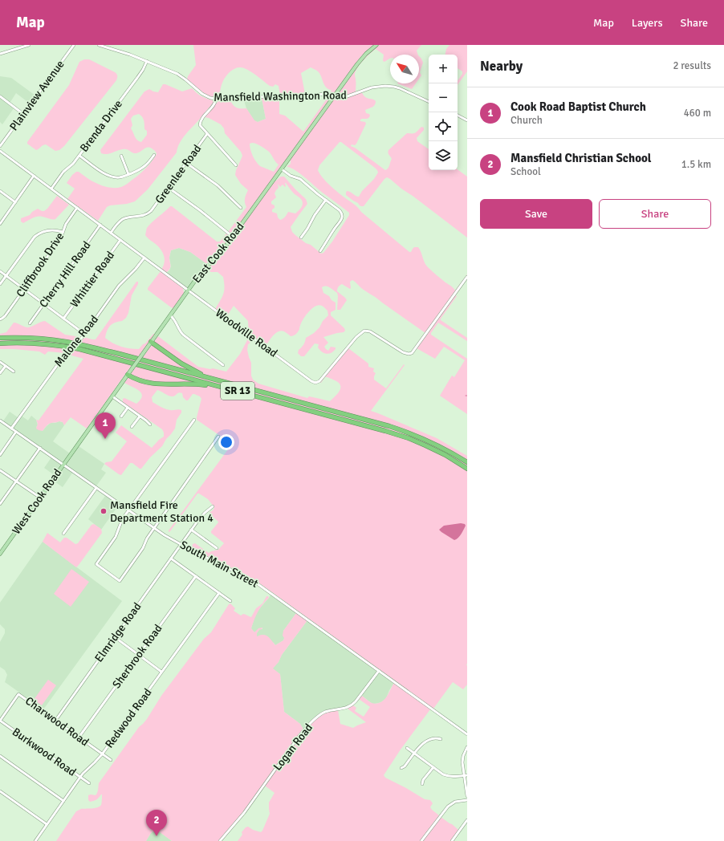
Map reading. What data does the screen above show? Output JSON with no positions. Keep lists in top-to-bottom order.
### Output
{
  "streets": {
    "highway": ["SR 13"],
    "main road": ["East Cook Road", "West Cook Road"],
    "street": [
      "Plainview Avenue",
      "Mansfield Washington Road",
      "Brenda Drive",
      "Greenlee Road",
      "Cliffbrook Drive",
      "Cherry Hill Road",
      "Whittier Road",
      "Woodville Road",
      "Malone Road",
      "South Main Street",
      "Elmridge Road",
      "Sherbrook Road",
      "Redwood Road",
      "Charwood Road",
      "Logan Road",
      "Burkwood Road"
    ]
  },
  "crossings": [
    ["Mansfield Washington Road", "Brenda Drive"],
    ["Mansfield Washington Road", "Greenlee Road"],
    ["Mansfield Washington Road", "East Cook Road"],
    ["Brenda Drive", "Woodville Road"],
    ["Greenlee Road", "Woodville Road"],
    ["East Cook Road", "Woodville Road"],
    ["East Cook Road", "West Cook Road"],
    ["East Cook Road", "South Main Street"],
    ["Cliffbrook Drive", "Woodville Road"],
    ["Cherry Hill Road", "Woodville Road"],
    ["Whittier Road", "Woodville Road"],
    ["Woodville Road", "Malone Road"],
    ["Malone Road", "South Main Street"],
    ["West Cook Road", "South Main Street"],
    ["South Main Street", "Elmridge Road"],
    ["South Main Street", "Logan Road"],
    ["Elmridge Road", "Charwood Road"],
    ["Sherbrook Road", "Charwood Road"],
    ["Redwood Road", "Charwood Road"],
    ["Redwood Road", "Burkwood Road"],
    ["Charwood Road", "Burkwood Road"]
  ],
  "places": ["Mansfield Fire Department Station 4"],
  "north": "top left",
  "page": {
    "header": "Map",
    "nav": ["Map", "Layers", "Share"],
    "heading": ["Nearby", "2 results"],
    "map_buttons": ["+", "−"],
    "list": [
      {
        "mark": "1",
        "name": "Cook Road Baptist Church",
        "note": "Church",
        "value": "460 m"
      },
      {
        "mark": "2",
        "name": "Mansfield Christian School",
        "note": "School",
        "value": "1.5 km"
      }
    ],
    "buttons": ["Save", "Share"],
    "pins": ["1", "2"]
  }
}
